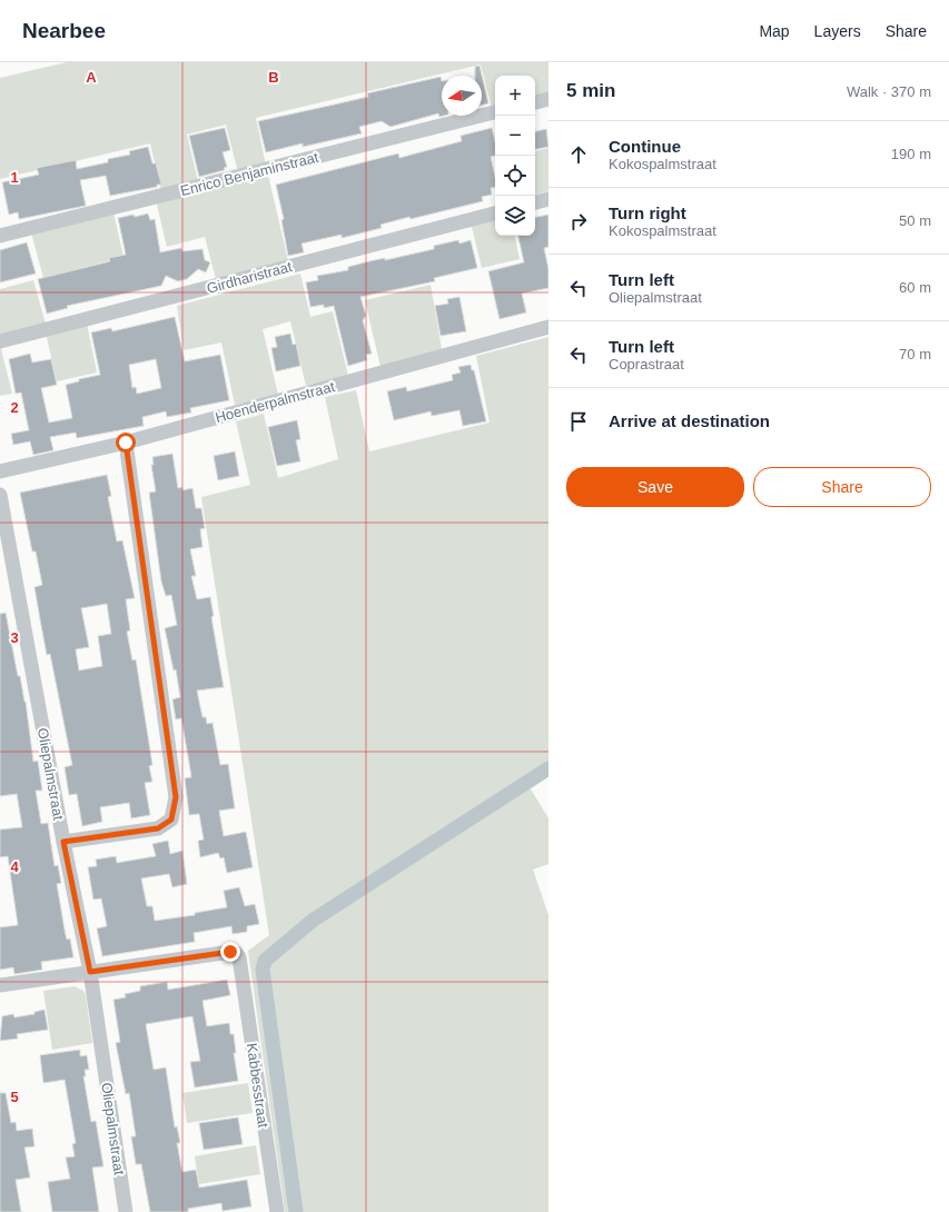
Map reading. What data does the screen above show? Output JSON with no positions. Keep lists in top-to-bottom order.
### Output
{
  "streets": {
    "street": [
      "Enrico Benjaminstraat",
      "Girdharistraat",
      "Hoenderpalmstraat",
      "Oliepalmstraat",
      "Kabbesstraat"
    ]
  },
  "crossings": [
    ["Oliepalmstraat", "Kabbesstraat"]
  ],
  "north": "left",
  "page": {
    "header": "Nearbee",
    "nav": ["Map", "Layers", "Share"],
    "heading": ["5 min", "Walk · 370 m"],
    "map_buttons": ["+", "−"],
    "list": [
      ["Continue", "Kokospalmstraat", "190 m"],
      ["Turn right", "Kokospalmstraat", "50 m"],
      ["Turn left", "Oliepalmstraat", "60 m"],
      ["Turn left", "Coprastraat", "70 m"],
      "Arrive at destination"
    ],
    "buttons": ["Save", "Share"]
  },
  "grid": {
    "columns": ["A", "B"],
    "rows": [
      "1",
      "2",
      "3",
      "4",
      "5"
    ]
  }
}
